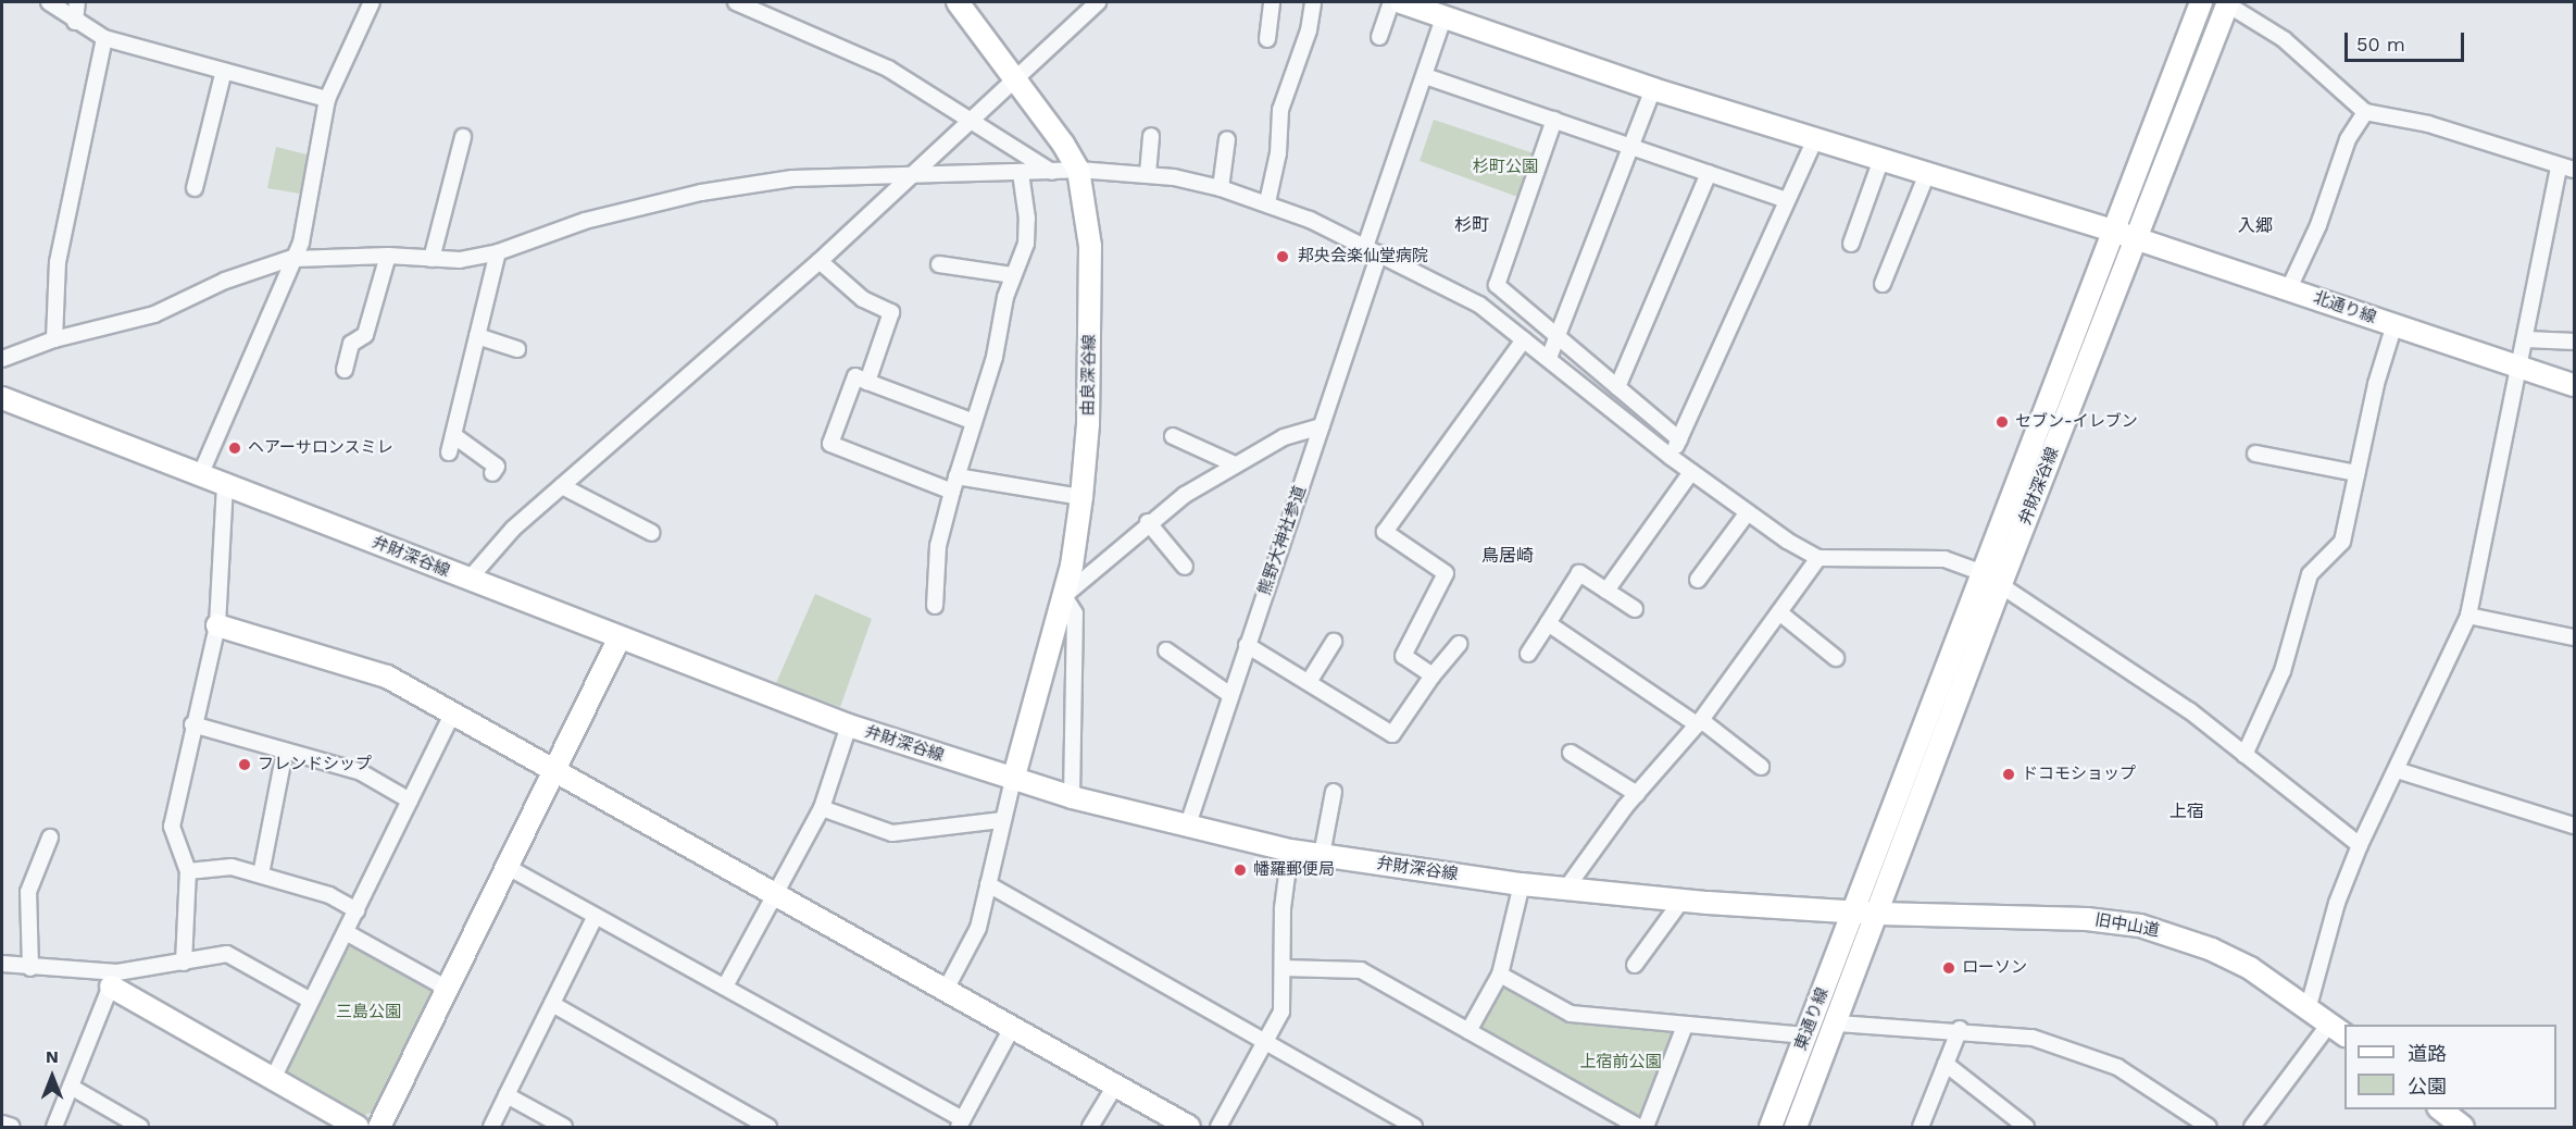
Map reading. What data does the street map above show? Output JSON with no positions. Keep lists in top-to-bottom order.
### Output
{
  "streets": {
    "main road": [
      "北通り線",
      "由良深谷線",
      "弁財深谷線",
      "旧中山道",
      "東通り線"
    ],
    "street": ["熊野大神社参道"]
  },
  "crossings": [
    ["北通り線", "弁財深谷線"],
    ["北通り線", "熊野大神社参道"],
    ["由良深谷線", "弁財深谷線"],
    ["弁財深谷線", "熊野大神社参道"],
    ["弁財深谷線", "旧中山道"],
    ["弁財深谷線", "東通り線"],
    ["旧中山道", "東通り線"]
  ],
  "districts": [
    "杉町",
    "入郷",
    "鳥居崎",
    "上宿"
  ],
  "parks": ["杉町公園", "三島公園", "上宿前公園"],
  "places": [
    "邦央会楽仙堂病院",
    "セブン-イレブン",
    "ヘアーサロンスミレ",
    "フレンドシップ",
    "ドコモショップ",
    "幡羅郵便局",
    "ローソン"
  ],
  "legend": ["道路", "公園"],
  "scale_bar": "50 m",
  "north": "top"
}
